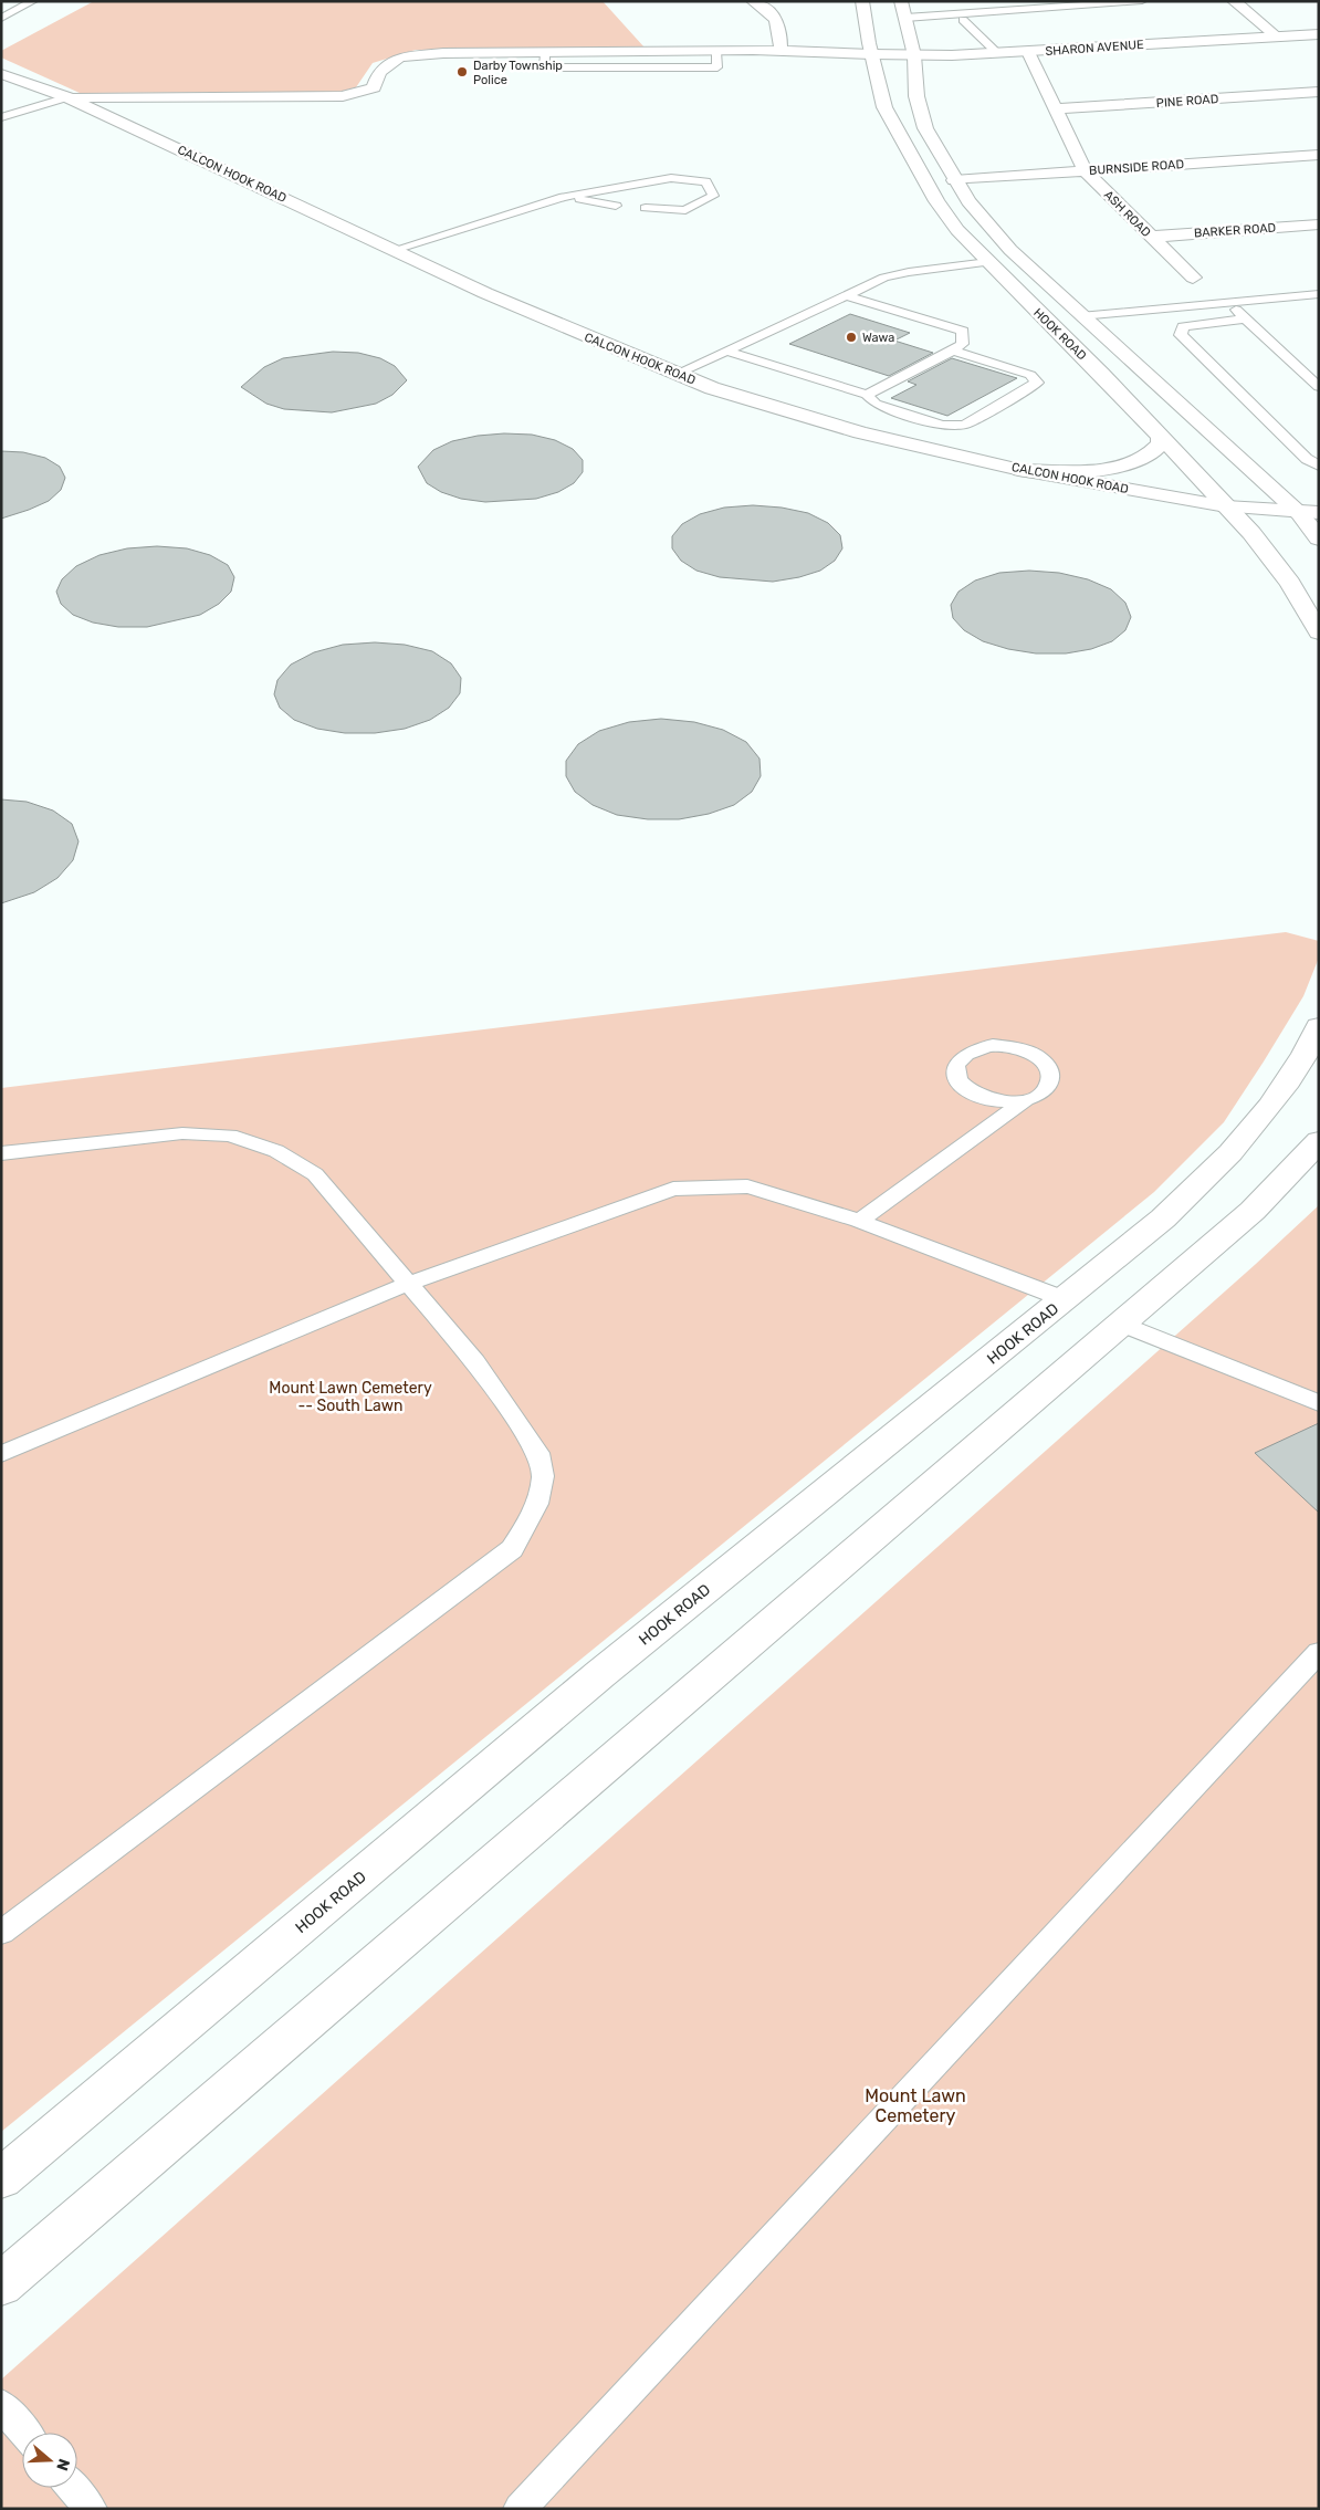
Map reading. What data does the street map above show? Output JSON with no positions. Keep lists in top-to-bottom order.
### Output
{
  "streets": {
    "street": [
      "SHARON AVENUE",
      "PINE ROAD",
      "BURNSIDE ROAD",
      "CALCON HOOK ROAD",
      "ASH ROAD",
      "BARKER ROAD",
      "HOOK ROAD"
    ]
  },
  "crossings": [
    ["SHARON AVENUE", "CALCON HOOK ROAD"],
    ["SHARON AVENUE", "ASH ROAD"],
    ["SHARON AVENUE", "HOOK ROAD"],
    ["PINE ROAD", "ASH ROAD"],
    ["BURNSIDE ROAD", "ASH ROAD"],
    ["BURNSIDE ROAD", "HOOK ROAD"],
    ["CALCON HOOK ROAD", "HOOK ROAD"],
    ["ASH ROAD", "BARKER ROAD"]
  ],
  "parks": ["Mount Lawn Cemetery -- South Lawn", "Mount Lawn Cemetery"],
  "places": ["Darby Township Police", "Wawa"],
  "north": "right"
}
